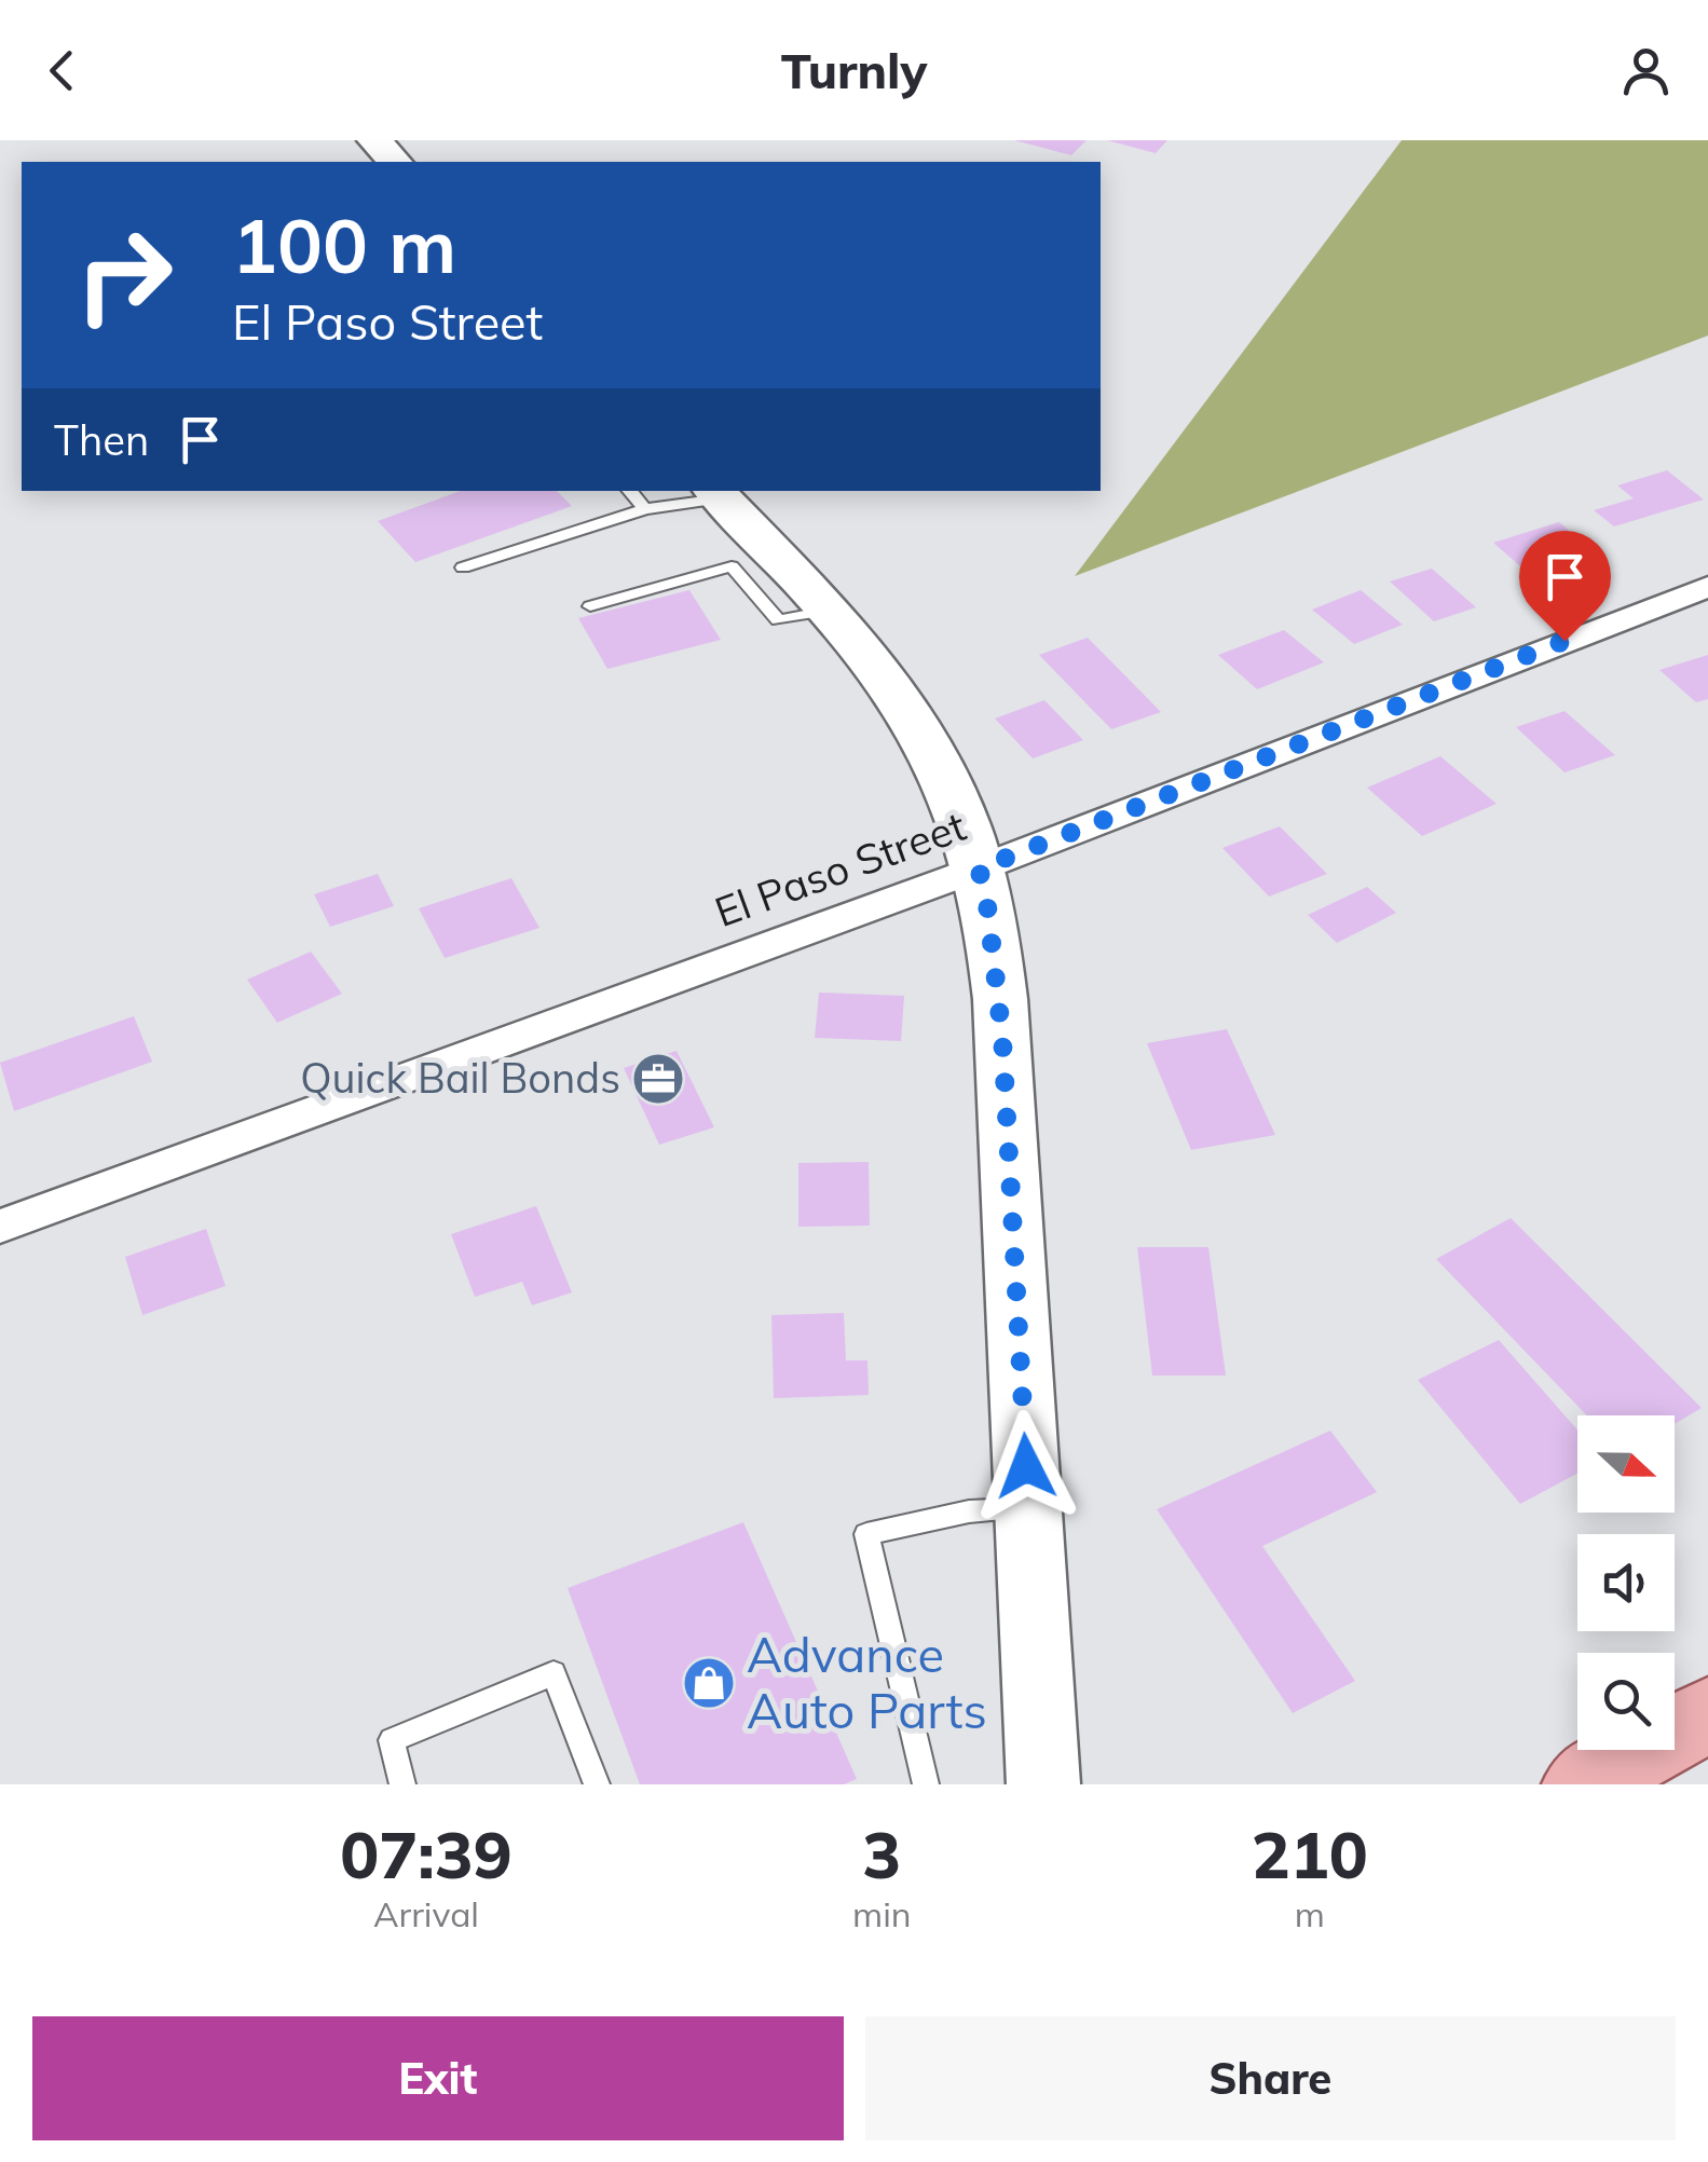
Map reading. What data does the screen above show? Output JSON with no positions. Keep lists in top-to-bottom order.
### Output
{
  "streets": {
    "street": ["El Paso Street"]
  },
  "places": {
    "office": ["Quick Bail Bonds"],
    "shop": ["Advance Auto Parts"]
  },
  "north": "right",
  "page": {
    "header": "Turnly",
    "turn": ["100 m", "El Paso Street"],
    "then": "Then",
    "eta": [
      "07:39",
      "Arrival",
      "3",
      "min",
      "210",
      "m"
    ],
    "buttons": ["Exit", "Share"]
  }
}
